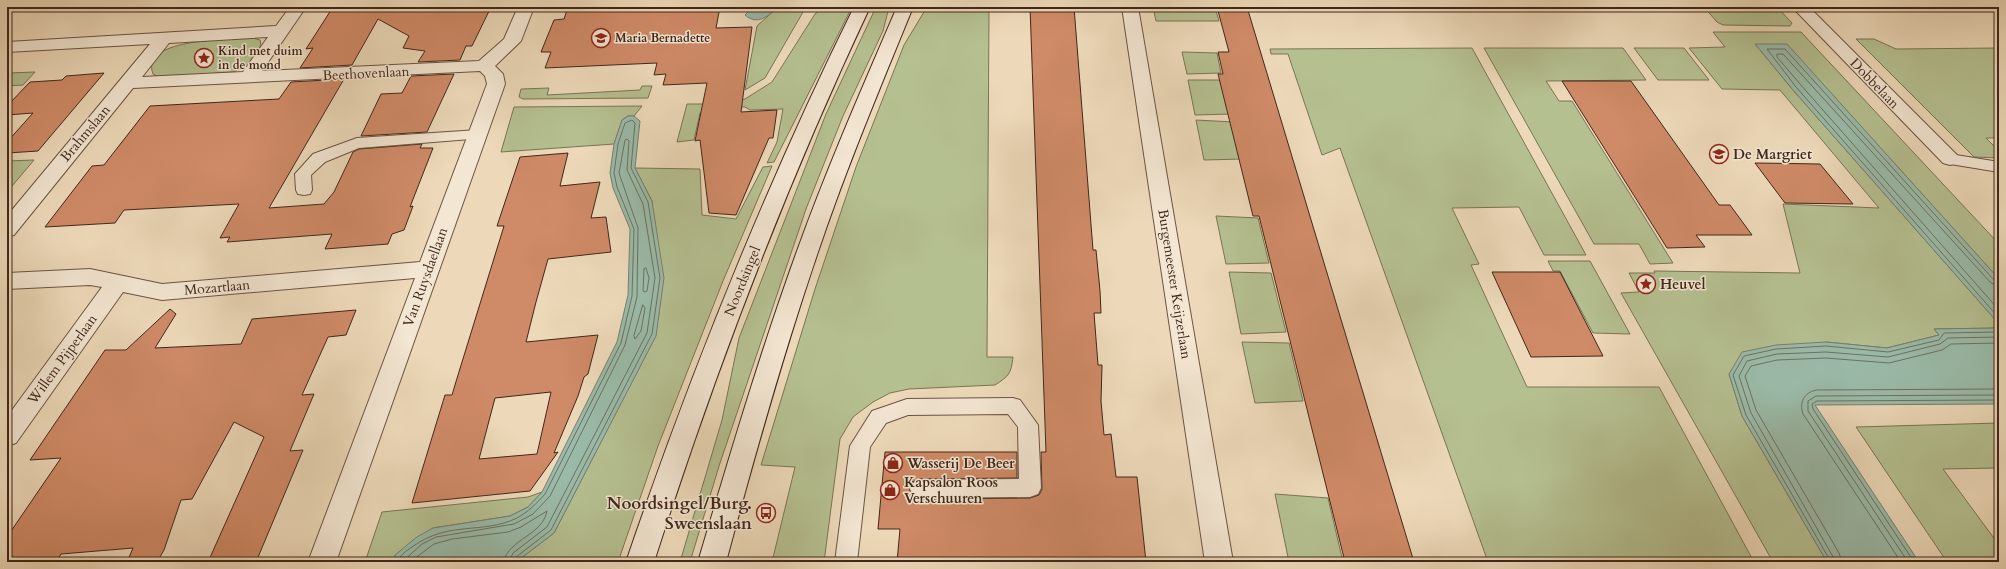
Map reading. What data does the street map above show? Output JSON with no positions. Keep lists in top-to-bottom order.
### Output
{
  "streets": {
    "street": [
      "Beethovenlaan",
      "Dobbelaan",
      "Brahmslaan",
      "Van Ruysdaellaan",
      "Noordsingel",
      "Burgemeester Keijzerlaan",
      "Mozartlaan",
      "Willem Pijperlaan"
    ]
  },
  "crossings": [
    ["Beethovenlaan", "Brahmslaan"],
    ["Beethovenlaan", "Van Ruysdaellaan"],
    ["Van Ruysdaellaan", "Mozartlaan"],
    ["Mozartlaan", "Willem Pijperlaan"]
  ],
  "places": {
    "school or university": ["Maria Bernadette", "De Margriet"],
    "place": ["Kind met duim in de mond", "Heuvel"],
    "shop": ["Wasserij De Beer", "Kapsalon Roos Verschuuren"],
    "bus stop": ["Noordsingel/Burg. Sweenslaan"]
  }
}
